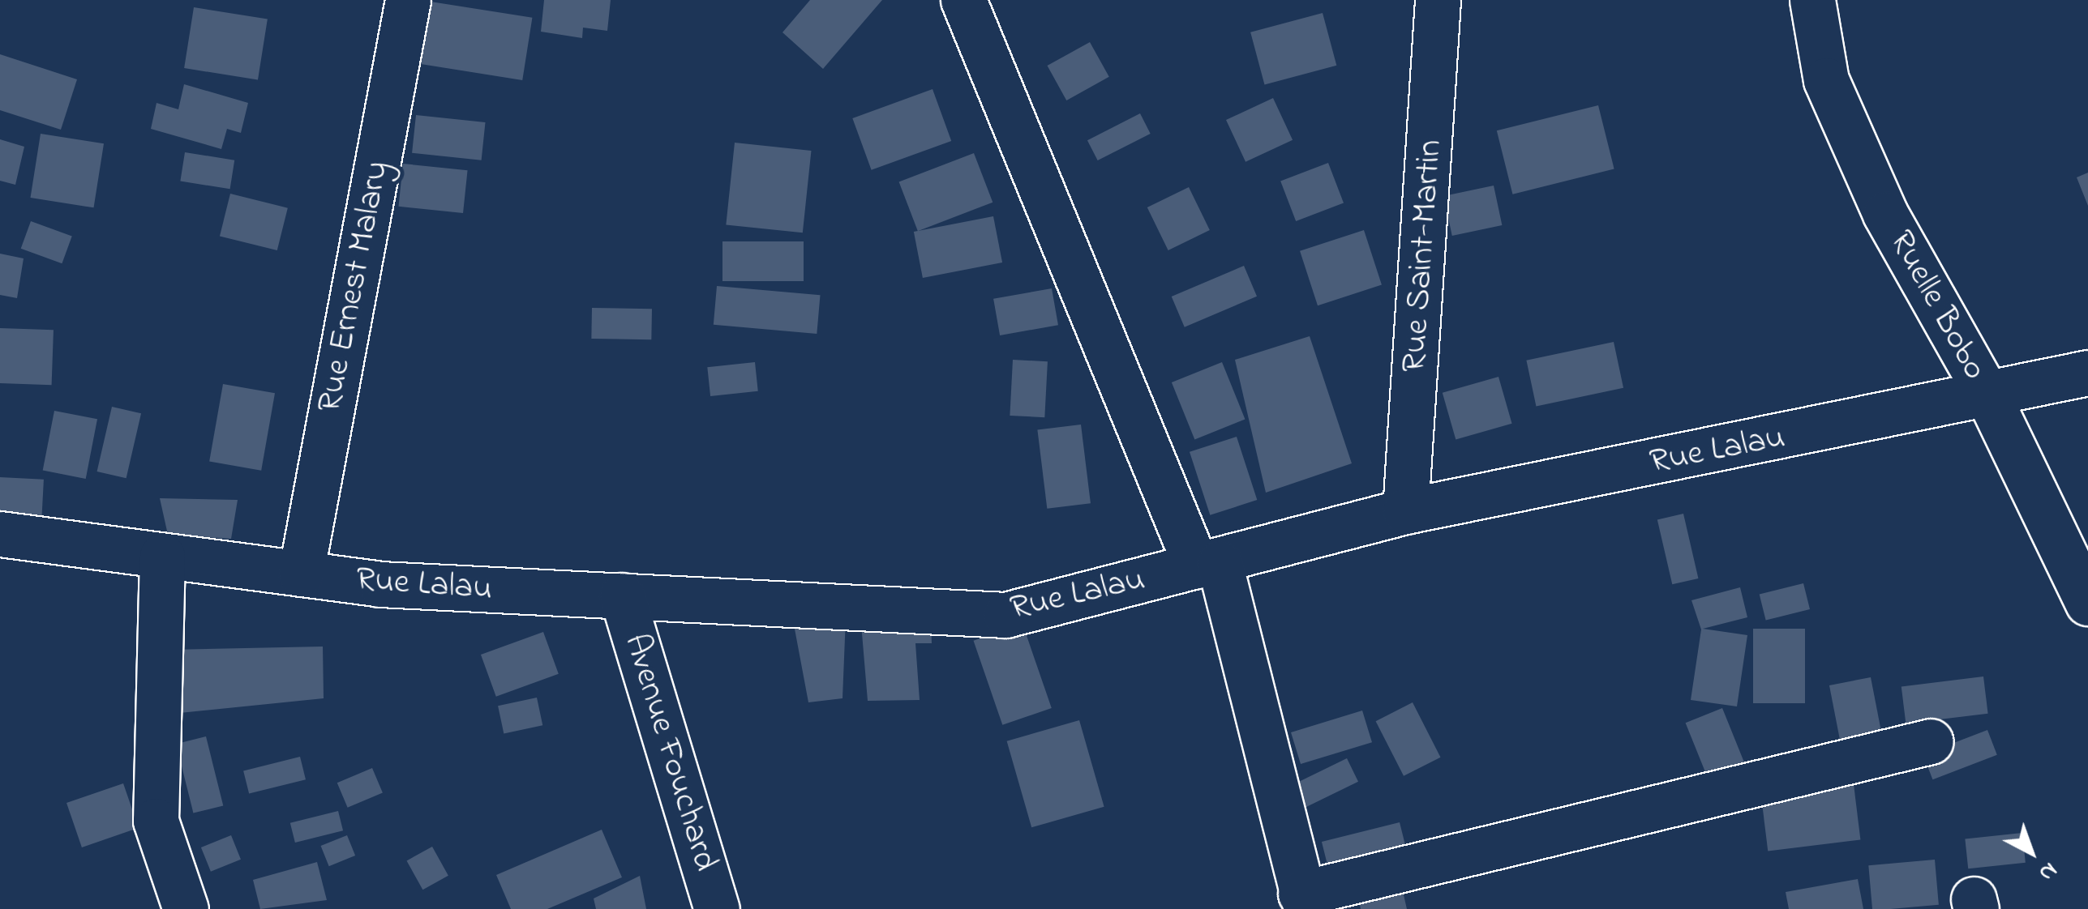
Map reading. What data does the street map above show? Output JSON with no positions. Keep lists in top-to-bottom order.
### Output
{
  "streets": {
    "street": [
      "Rue Saint-Martin",
      "Rue Ernest Malary",
      "Ruelle Bobo",
      "Rue Lalau",
      "Avenue Fouchard"
    ]
  },
  "crossings": [
    ["Rue Saint-Martin", "Rue Lalau"],
    ["Rue Ernest Malary", "Rue Lalau"],
    ["Ruelle Bobo", "Rue Lalau"],
    ["Rue Lalau", "Avenue Fouchard"]
  ],
  "north": "bottom right"
}
